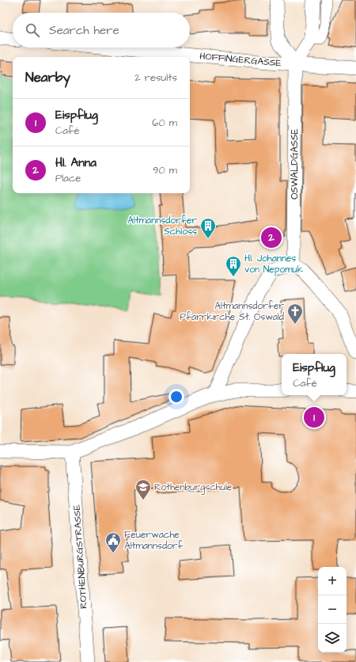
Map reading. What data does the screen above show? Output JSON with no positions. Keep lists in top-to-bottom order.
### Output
{
  "streets": {
    "street": ["HOFFINGERGASSE", "OSWALDGASSE", "ROTHENBURGSTRASSE"]
  },
  "crossings": [
    ["HOFFINGERGASSE", "OSWALDGASSE"]
  ],
  "places": {
    "building": ["Altmannsdorfer Schloss", "Hl. Johannes von Nepomuk"],
    "church": ["Altmannsdorfer Pfarrkirche St. Oswald"],
    "school or university": ["Rothenburgschule"],
    "public building": ["Feuerwache Altmannsdorf"]
  },
  "page": {
    "search": "Search here",
    "heading": ["Nearby", "2 results"],
    "list": [
      {
        "mark": "1",
        "name": "Eispflug",
        "note": "Café",
        "value": "60 m"
      },
      {
        "mark": "2",
        "name": "Hl. Anna",
        "note": "Place",
        "value": "90 m"
      }
    ],
    "pins": ["2", "1"],
    "popup": ["Eispflug", "Café"],
    "map_buttons": ["+", "−"]
  }
}
